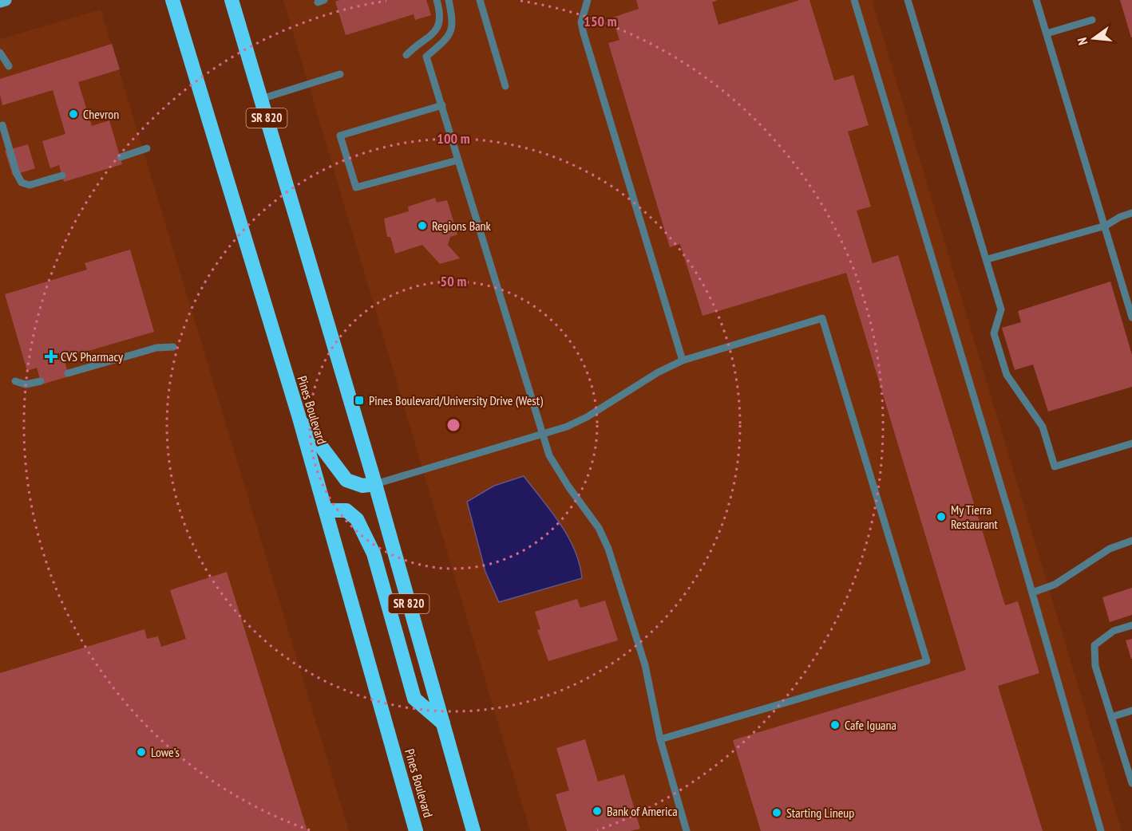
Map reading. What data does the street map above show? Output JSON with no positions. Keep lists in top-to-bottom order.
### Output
{
  "streets": {
    "highway": ["SR 820", "Pines Boulevard"]
  },
  "places": {
    "other": [
      "Chevron",
      "Regions Bank",
      "My Tierra Restaurant",
      "Cafe Iguana",
      "Lowe's",
      "Bank of America",
      "Starting Lineup"
    ],
    "health": ["CVS Pharmacy"],
    "transit": ["Pines Boulevard/University Drive (West)"]
  },
  "north": "left",
  "rings": ["150 m", "100 m", "50 m"]
}
